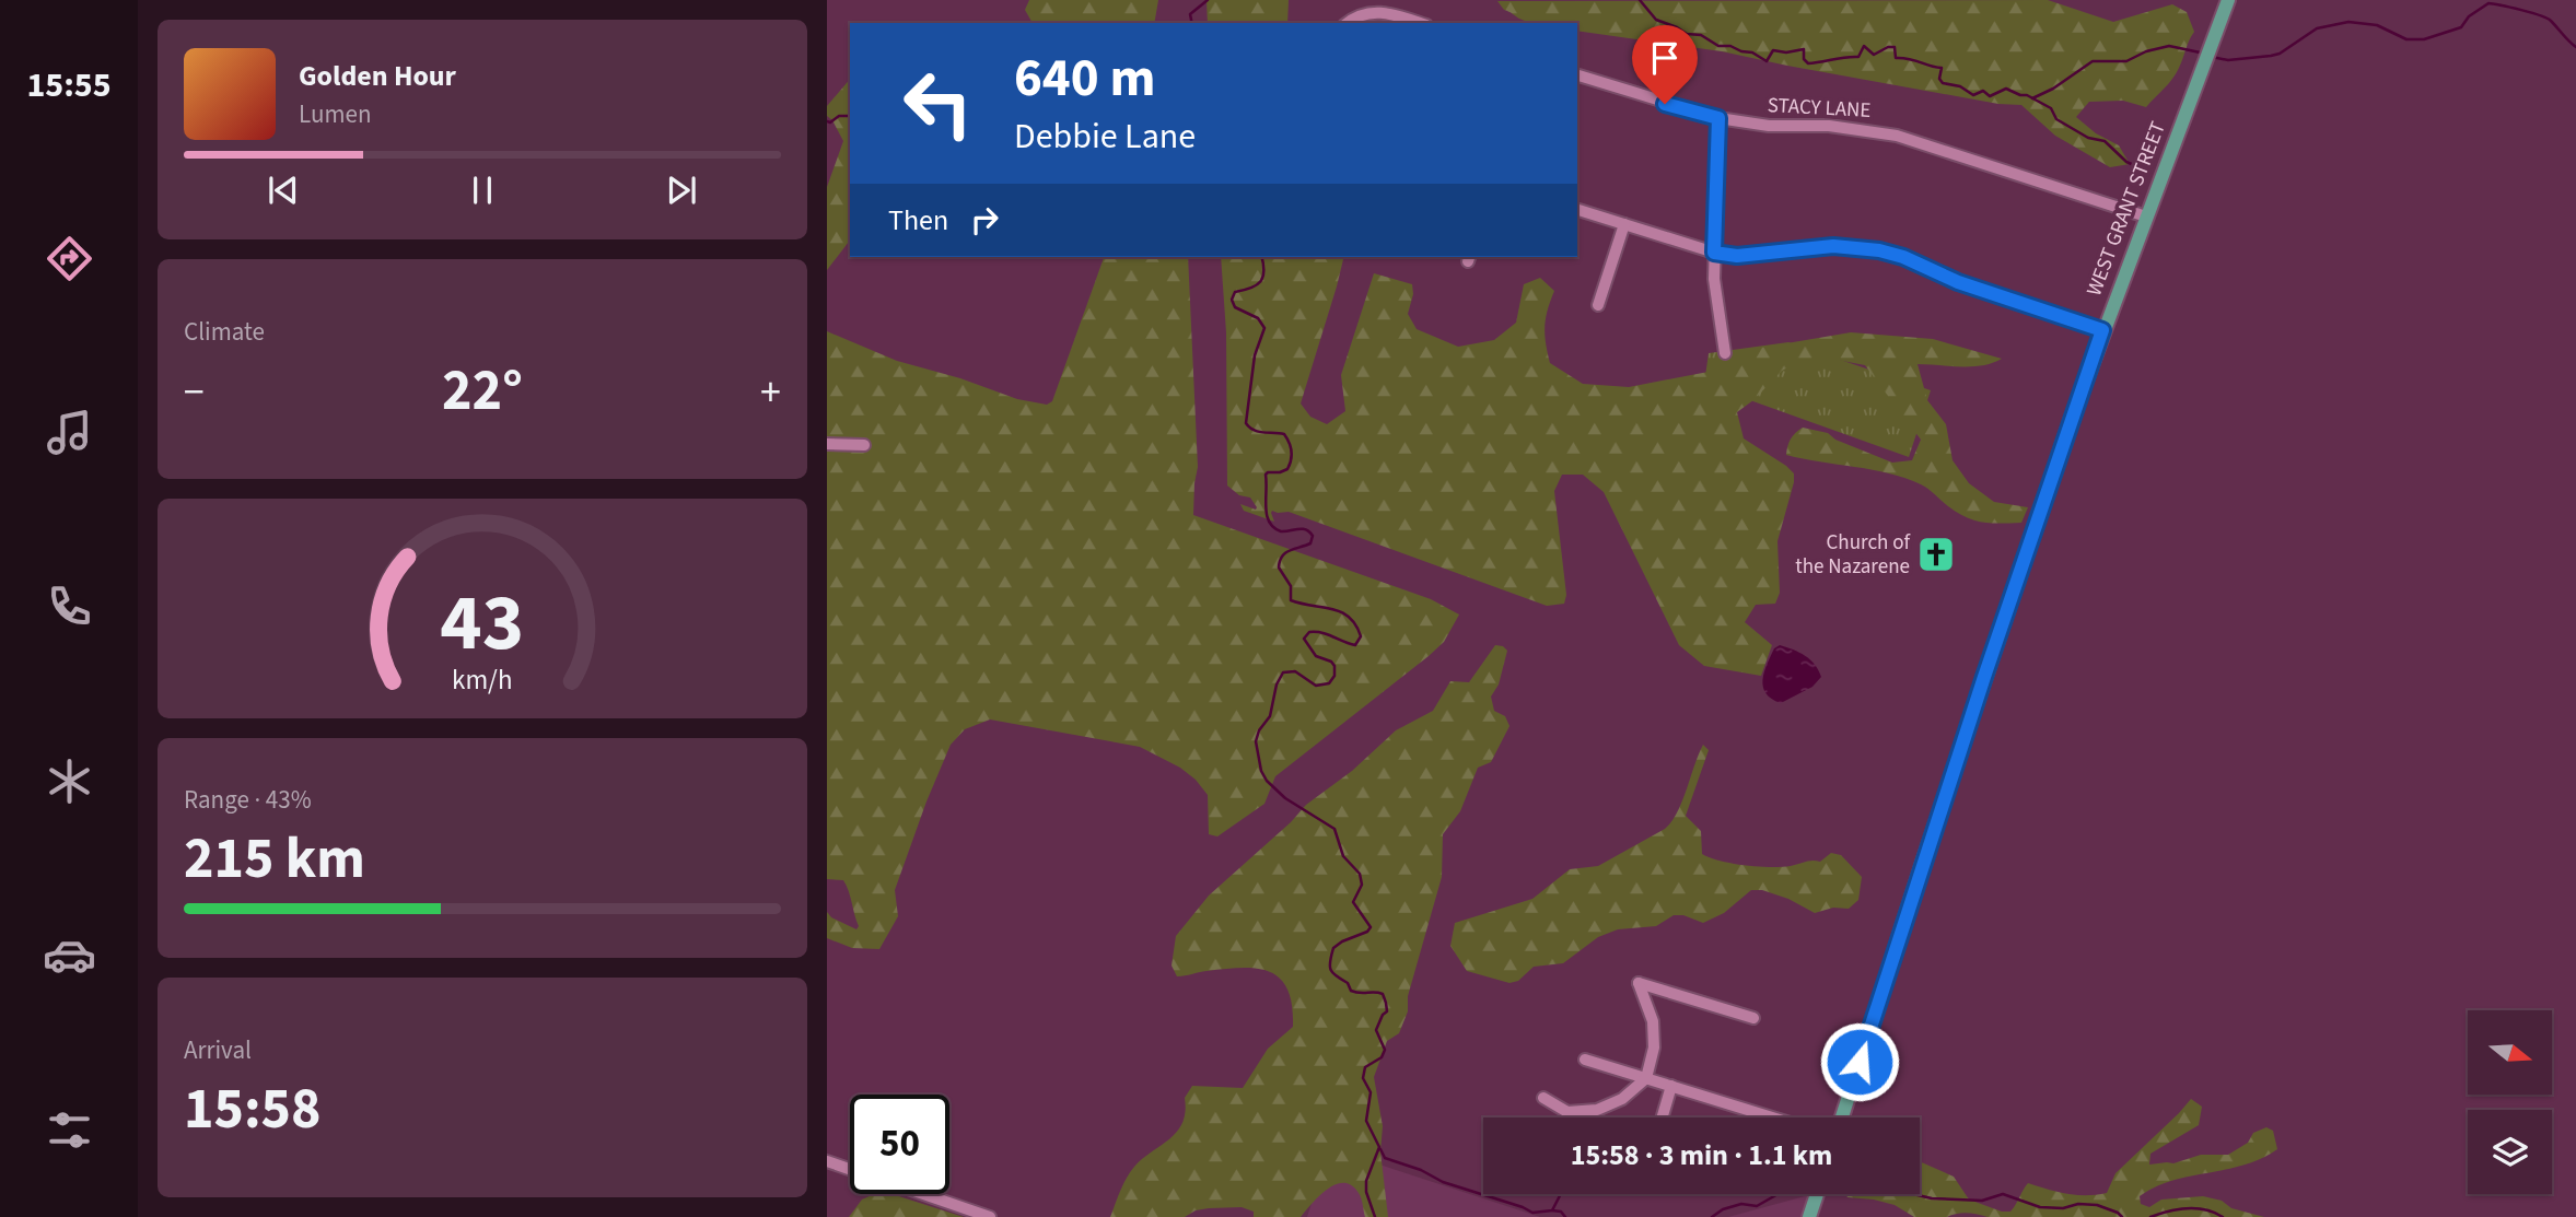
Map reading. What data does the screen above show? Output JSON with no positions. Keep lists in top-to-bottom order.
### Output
{
  "streets": {
    "main road": ["WEST GRANT STREET"],
    "street": ["STACY LANE"]
  },
  "crossings": [
    ["STACY LANE", "WEST GRANT STREET"]
  ],
  "places": {
    "church": ["Church of the Nazarene"]
  },
  "north": "right",
  "page": {
    "tabs": "15:55",
    "turn": ["640 m", "Debbie Lane"],
    "song": ["Golden Hour", "Lumen"],
    "then": "Then",
    "tile": [
      "Climate",
      ["Range · 43%", "215 km"],
      ["Arrival", "15:58"]
    ],
    "heat": ["−", "22°", "+"],
    "limit": "50",
    "trip": "15:58 · 3 min · 1.1 km",
    "gauge": ["43", "km/h"]
  }
}
